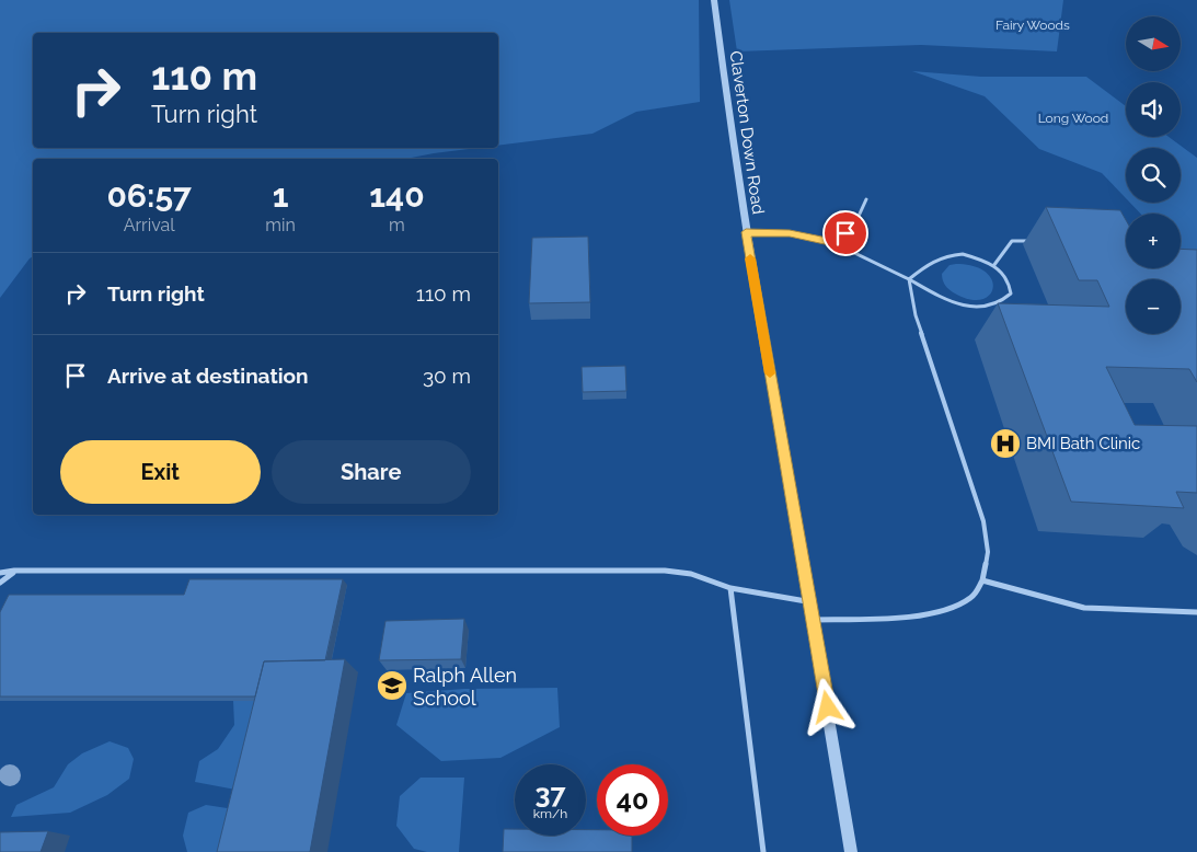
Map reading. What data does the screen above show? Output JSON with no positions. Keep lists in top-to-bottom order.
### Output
{
  "streets": {
    "street": ["Claverton Down Road"]
  },
  "parks": ["Fairy Woods", "Long Wood"],
  "places": {
    "hospital": ["BMI Bath Clinic"],
    "school or university": ["Ralph Allen School"]
  },
  "north": "right",
  "page": {
    "map_buttons": ["+", "−"],
    "turn": ["110 m", "Turn right"],
    "eta": [
      "06:57",
      "Arrival",
      "1",
      "min",
      "140",
      "m"
    ],
    "list": [
      {
        "name": "Turn right",
        "value": "110 m"
      },
      {
        "name": "Arrive at destination",
        "value": "30 m"
      }
    ],
    "buttons": ["Exit", "Share"],
    "speed": "37 km/h",
    "limit": "40"
  }
}
